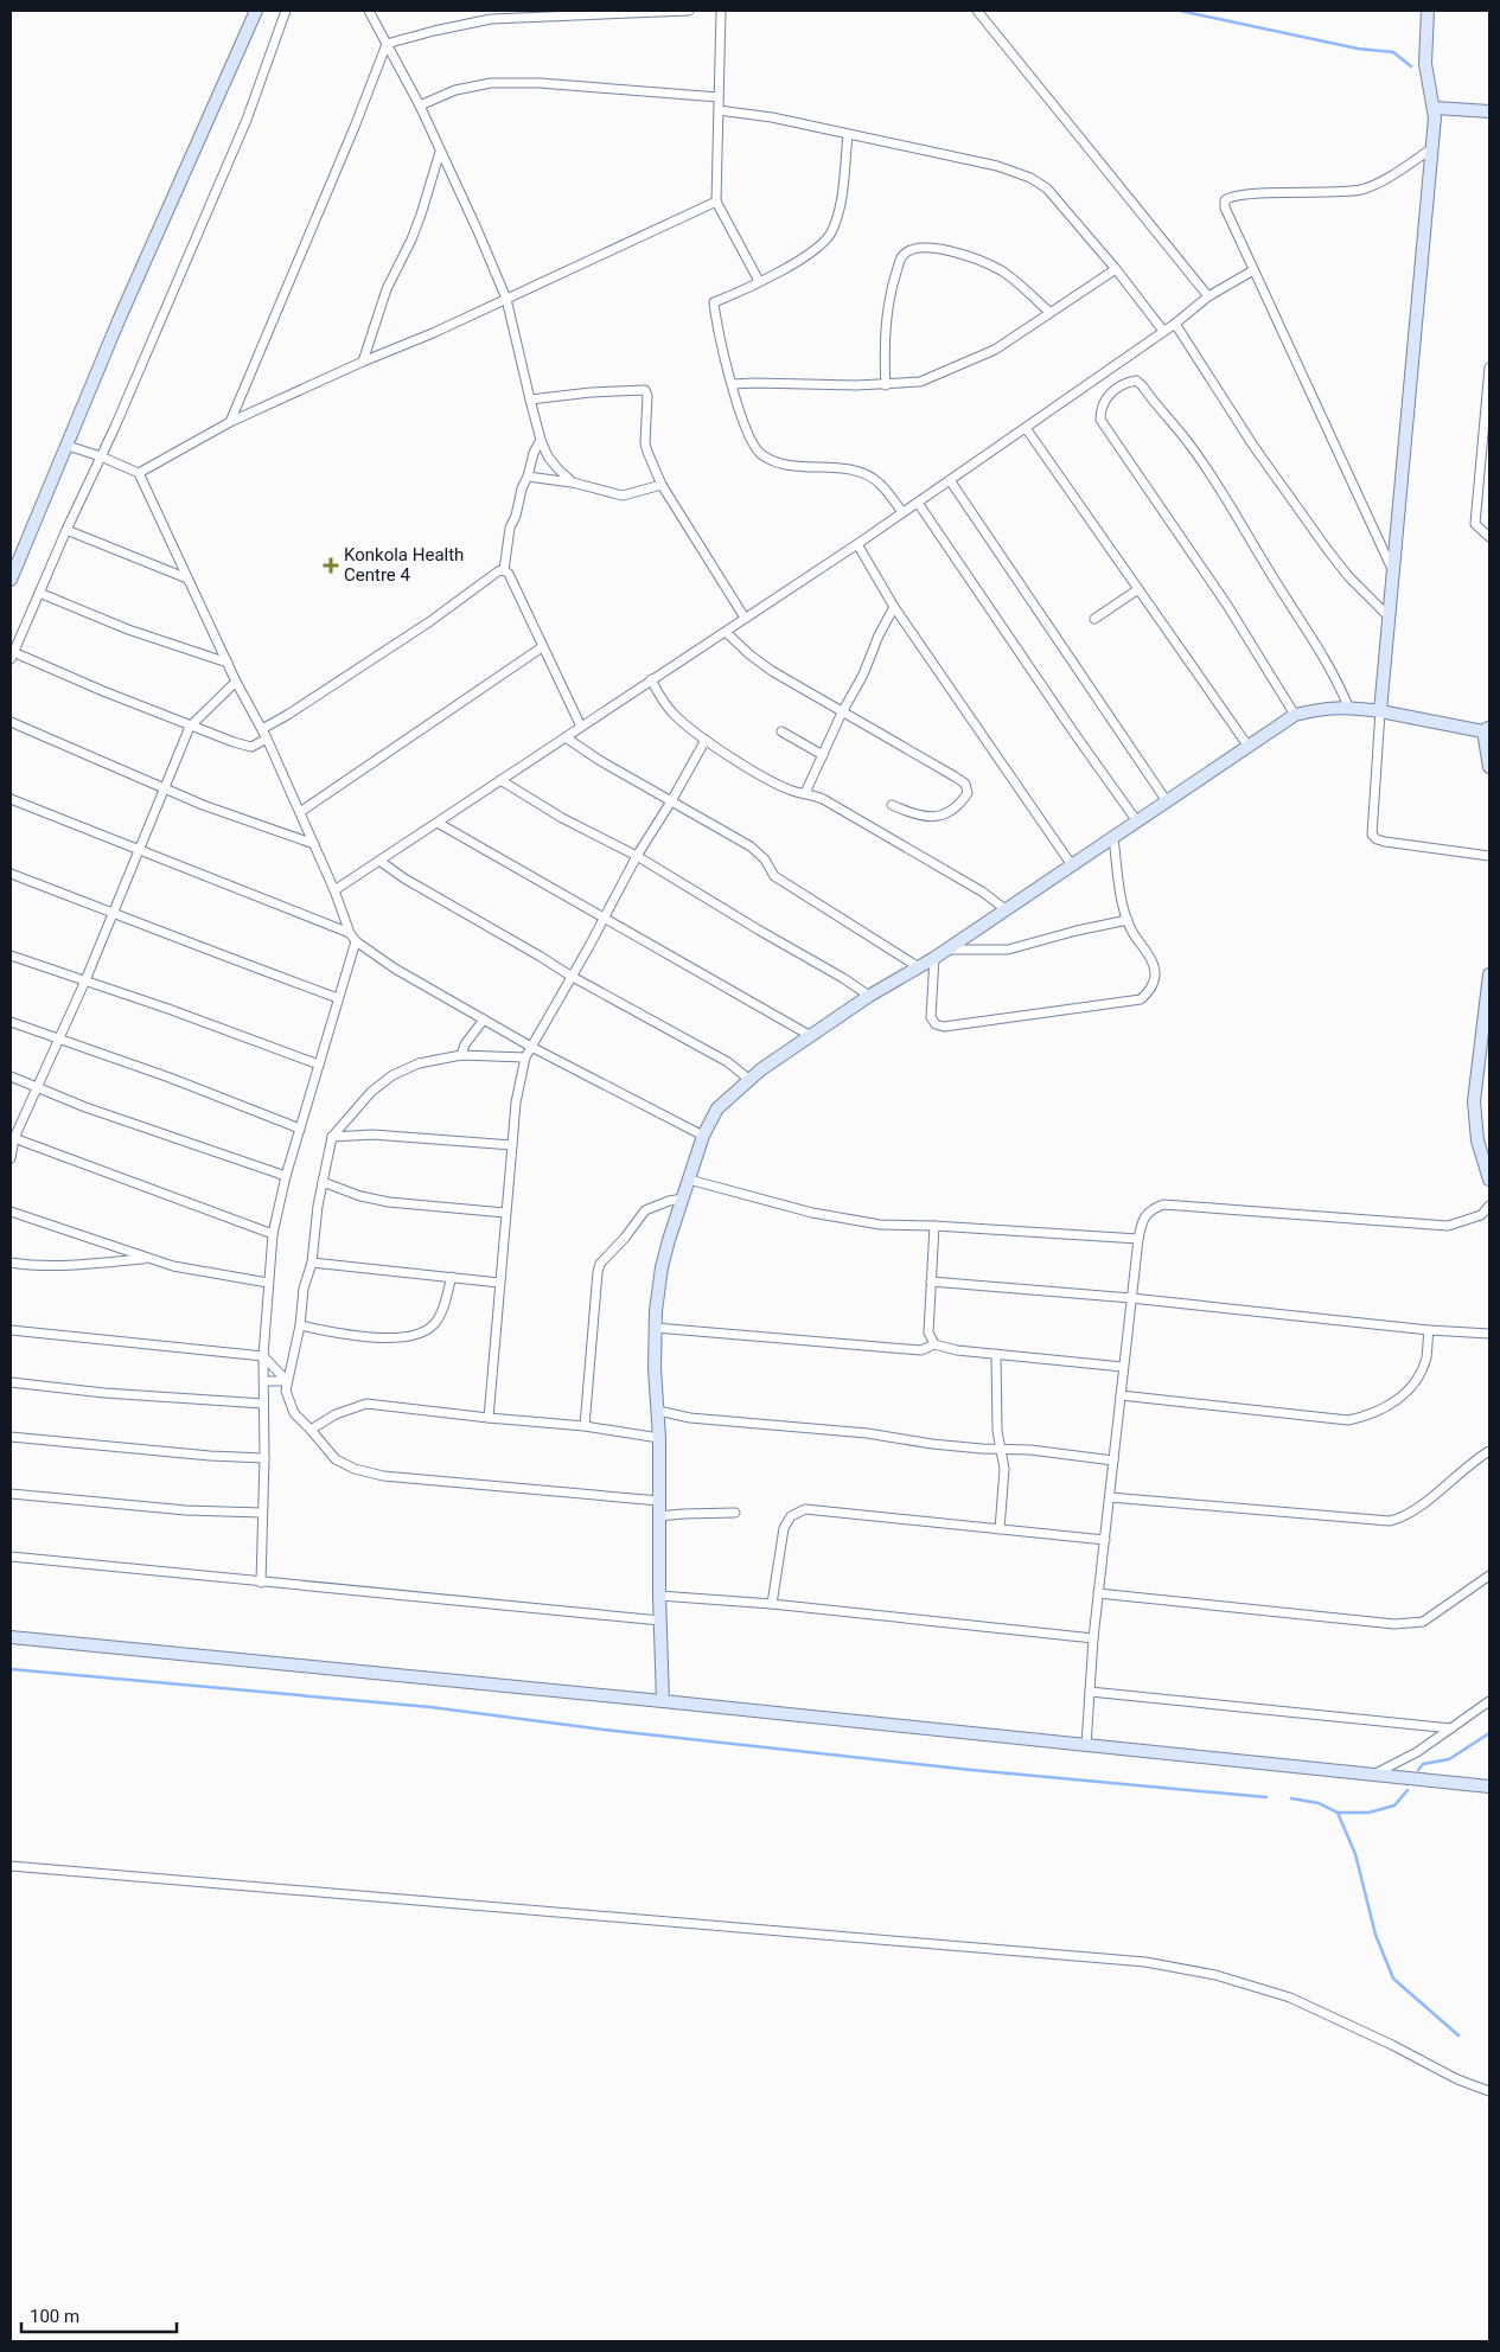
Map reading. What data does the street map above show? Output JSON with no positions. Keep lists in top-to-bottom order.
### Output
{
  "places": {
    "health": ["Konkola Health Centre 4"]
  },
  "scale_bar": "100 m"
}
